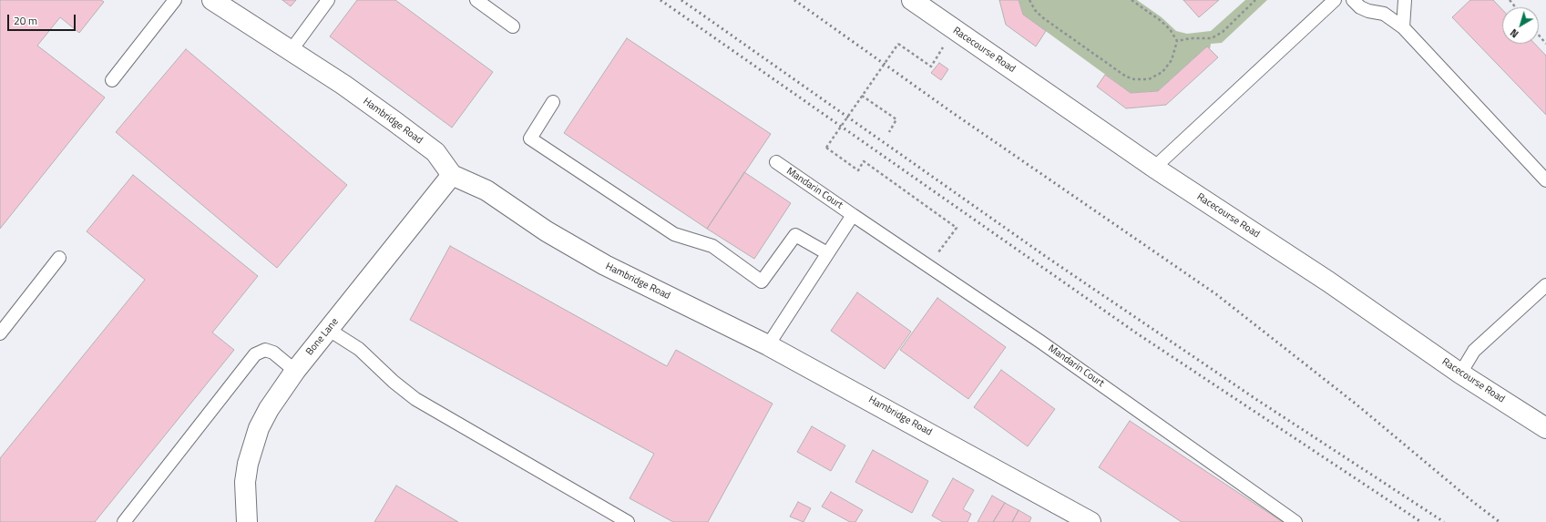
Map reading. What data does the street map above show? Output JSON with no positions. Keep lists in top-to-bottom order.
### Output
{
  "streets": {
    "street": ["Racecourse Road", "Hambridge Road", "Bone Lane"],
    "lane": ["Mandarin Court"]
  },
  "crossings": [
    ["Hambridge Road", "Mandarin Court"],
    ["Hambridge Road", "Bone Lane"]
  ],
  "scale_bar": "20 m",
  "north": "bottom left"
}
